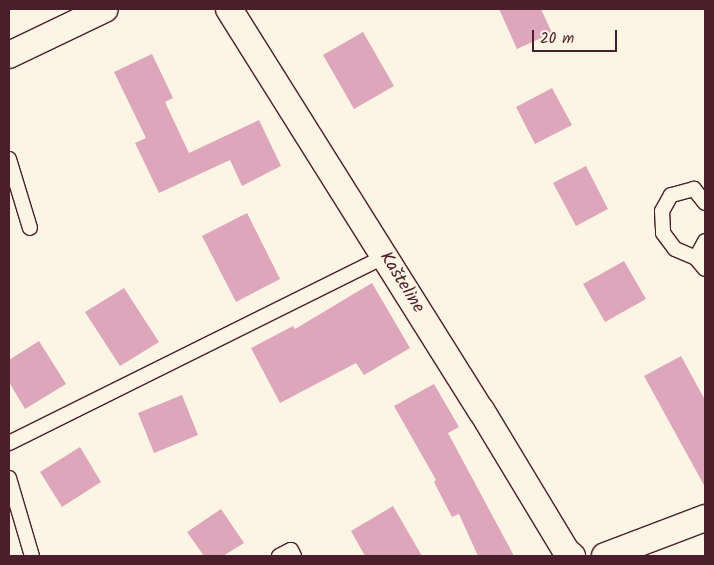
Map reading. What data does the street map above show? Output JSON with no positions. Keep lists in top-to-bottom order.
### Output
{
  "streets": {
    "street": ["Kašteline"]
  },
  "scale_bar": "20 m"
}
